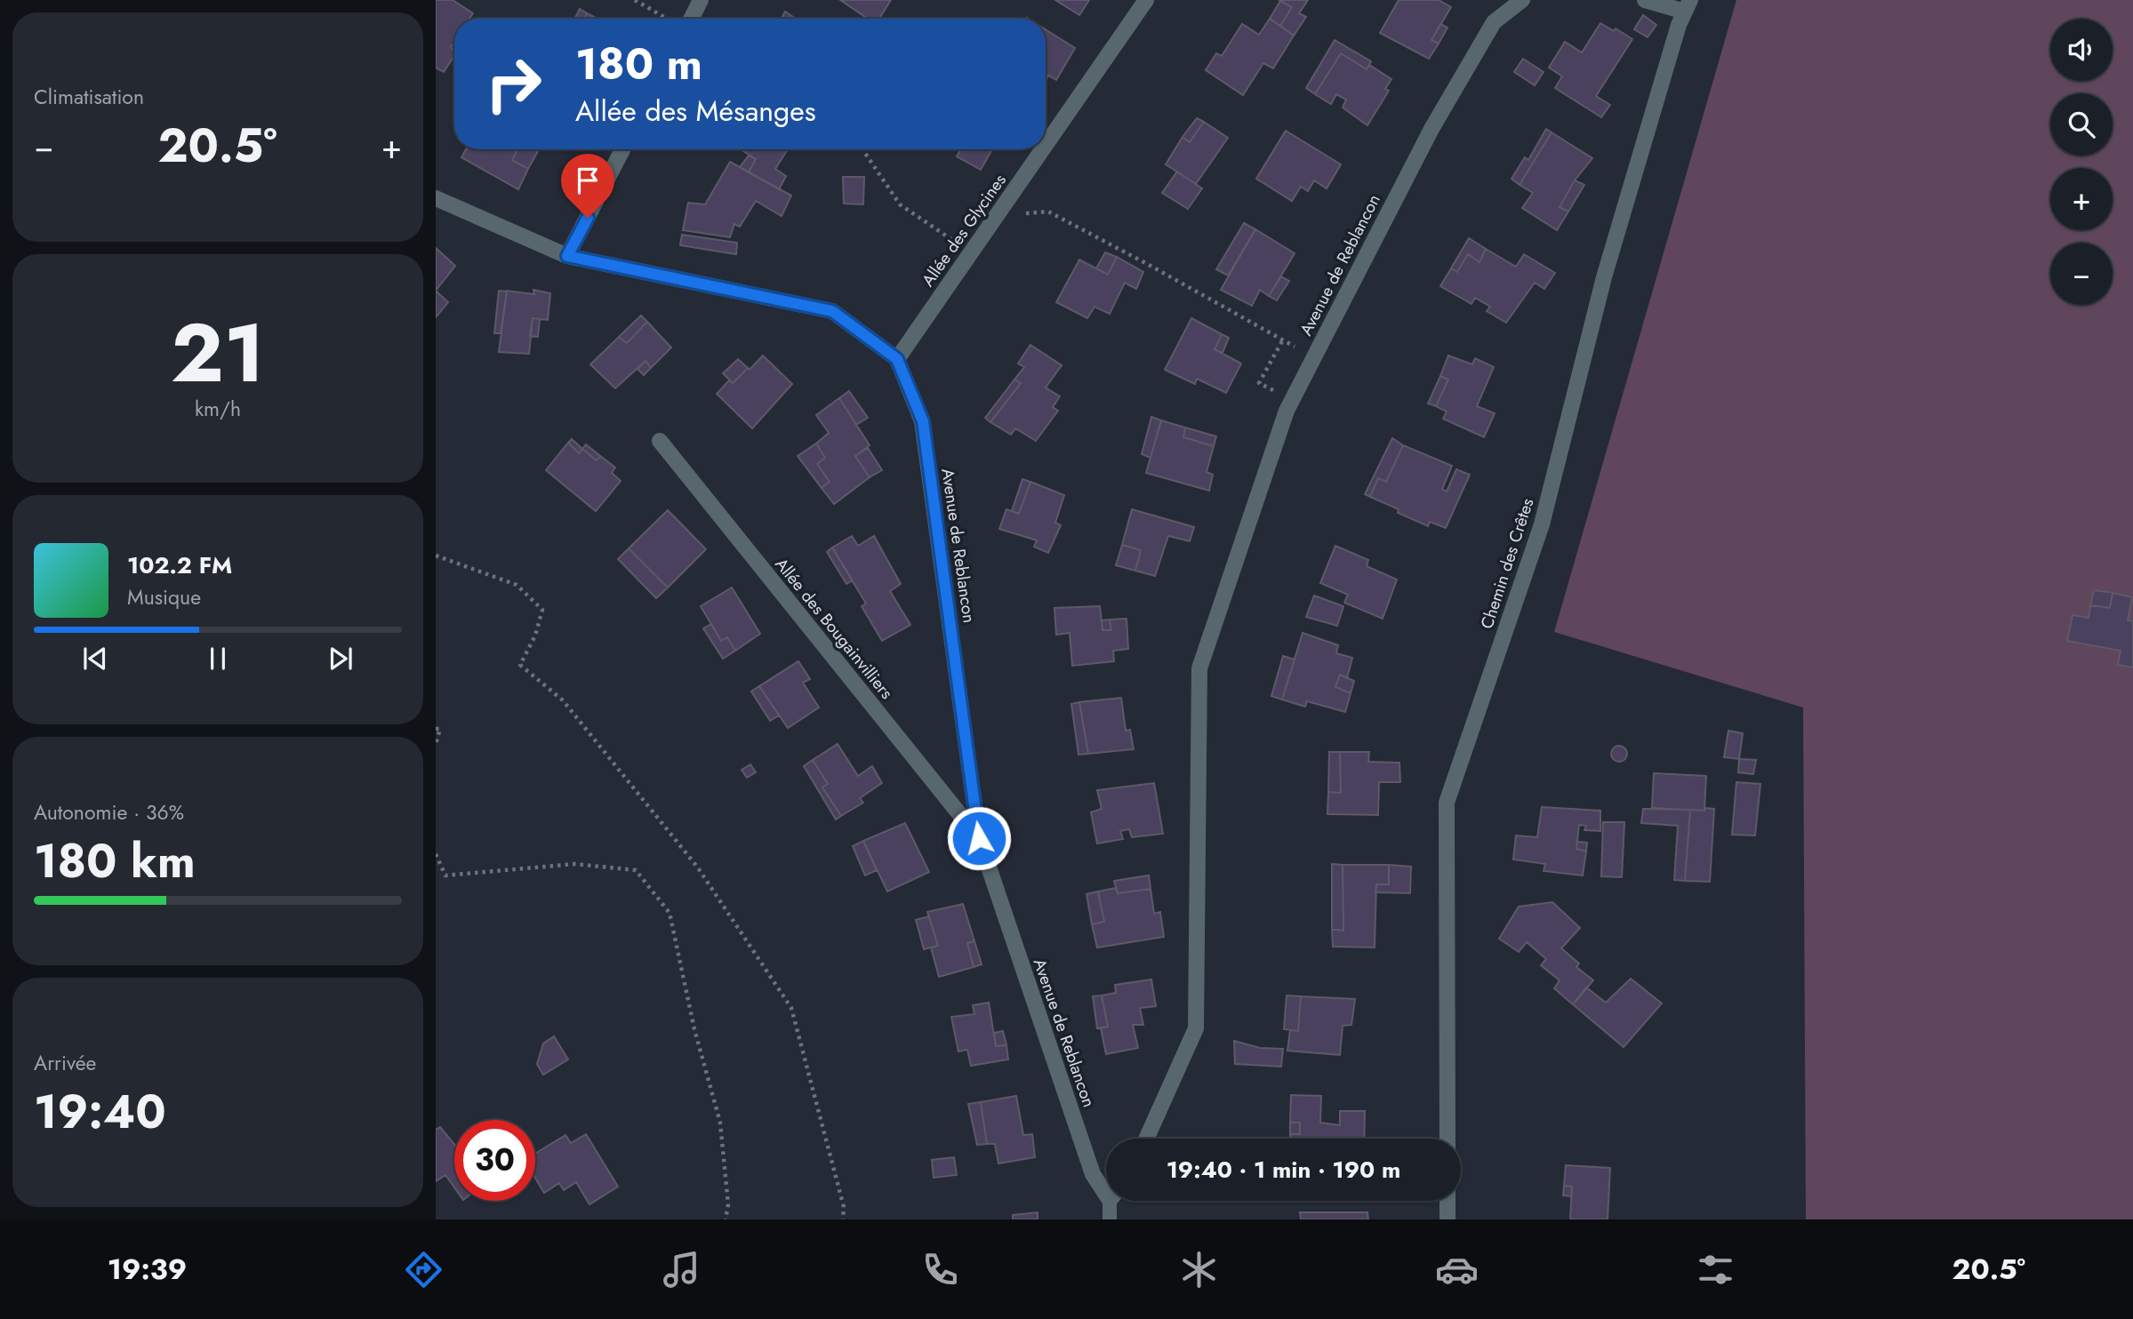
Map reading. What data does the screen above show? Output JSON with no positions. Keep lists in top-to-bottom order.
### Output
{
  "streets": {
    "street": [
      "Allée des Glycines",
      "Avenue de Reblancon",
      "Chemin des Crêtes",
      "Allée des Bougainvilliers"
    ]
  },
  "crossings": [
    ["Allée des Glycines", "Avenue de Reblancon"],
    ["Avenue de Reblancon", "Allée des Bougainvilliers"]
  ],
  "page": {
    "tile": [
      "Climatisation",
      ["21", "km/h"],
      ["Autonomie · 36%", "180 km"],
      ["Arrivée", "19:40"]
    ],
    "map_buttons": ["+", "−"],
    "turn": ["180 m", "Allée des Mésanges"],
    "heat": ["−", "20.5°", "+"],
    "song": ["102.2 FM", "Musique"],
    "limit": "30",
    "trip": "19:40 · 1 min · 190 m",
    "tabs": ["19:39", "20.5°"]
  }
}
